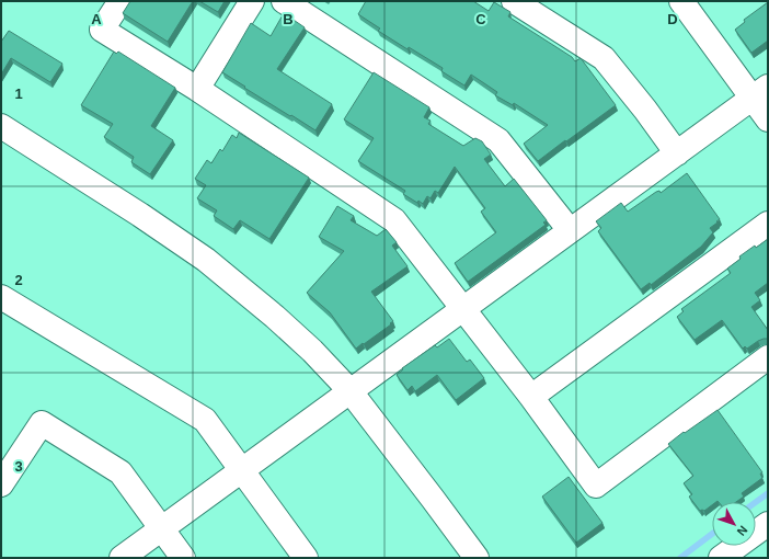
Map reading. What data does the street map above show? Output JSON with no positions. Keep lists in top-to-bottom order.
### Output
{
  "north": "bottom right",
  "grid": {
    "columns": [
      "A",
      "B",
      "C",
      "D"
    ],
    "rows": ["1", "2", "3"]
  }
}
